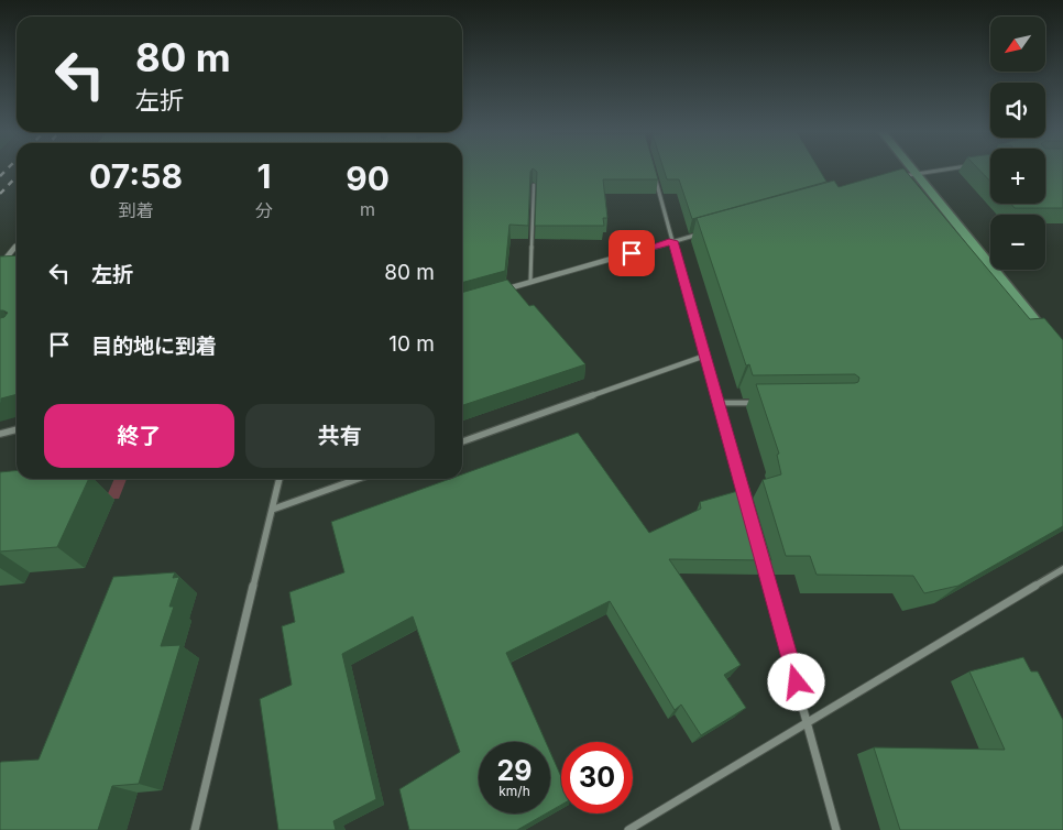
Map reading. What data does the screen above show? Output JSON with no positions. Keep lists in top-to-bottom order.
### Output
{
  "north": "bottom left",
  "page": {
    "map_buttons": ["+", "−"],
    "turn": ["80 m", "左折"],
    "eta": [
      "07:58",
      "到着",
      "1",
      "分",
      "90",
      "m"
    ],
    "list": [
      {
        "name": "左折",
        "value": "80 m"
      },
      {
        "name": "目的地に到着",
        "value": "10 m"
      }
    ],
    "buttons": ["終了", "共有"],
    "speed": "29 km/h",
    "limit": "30"
  }
}
